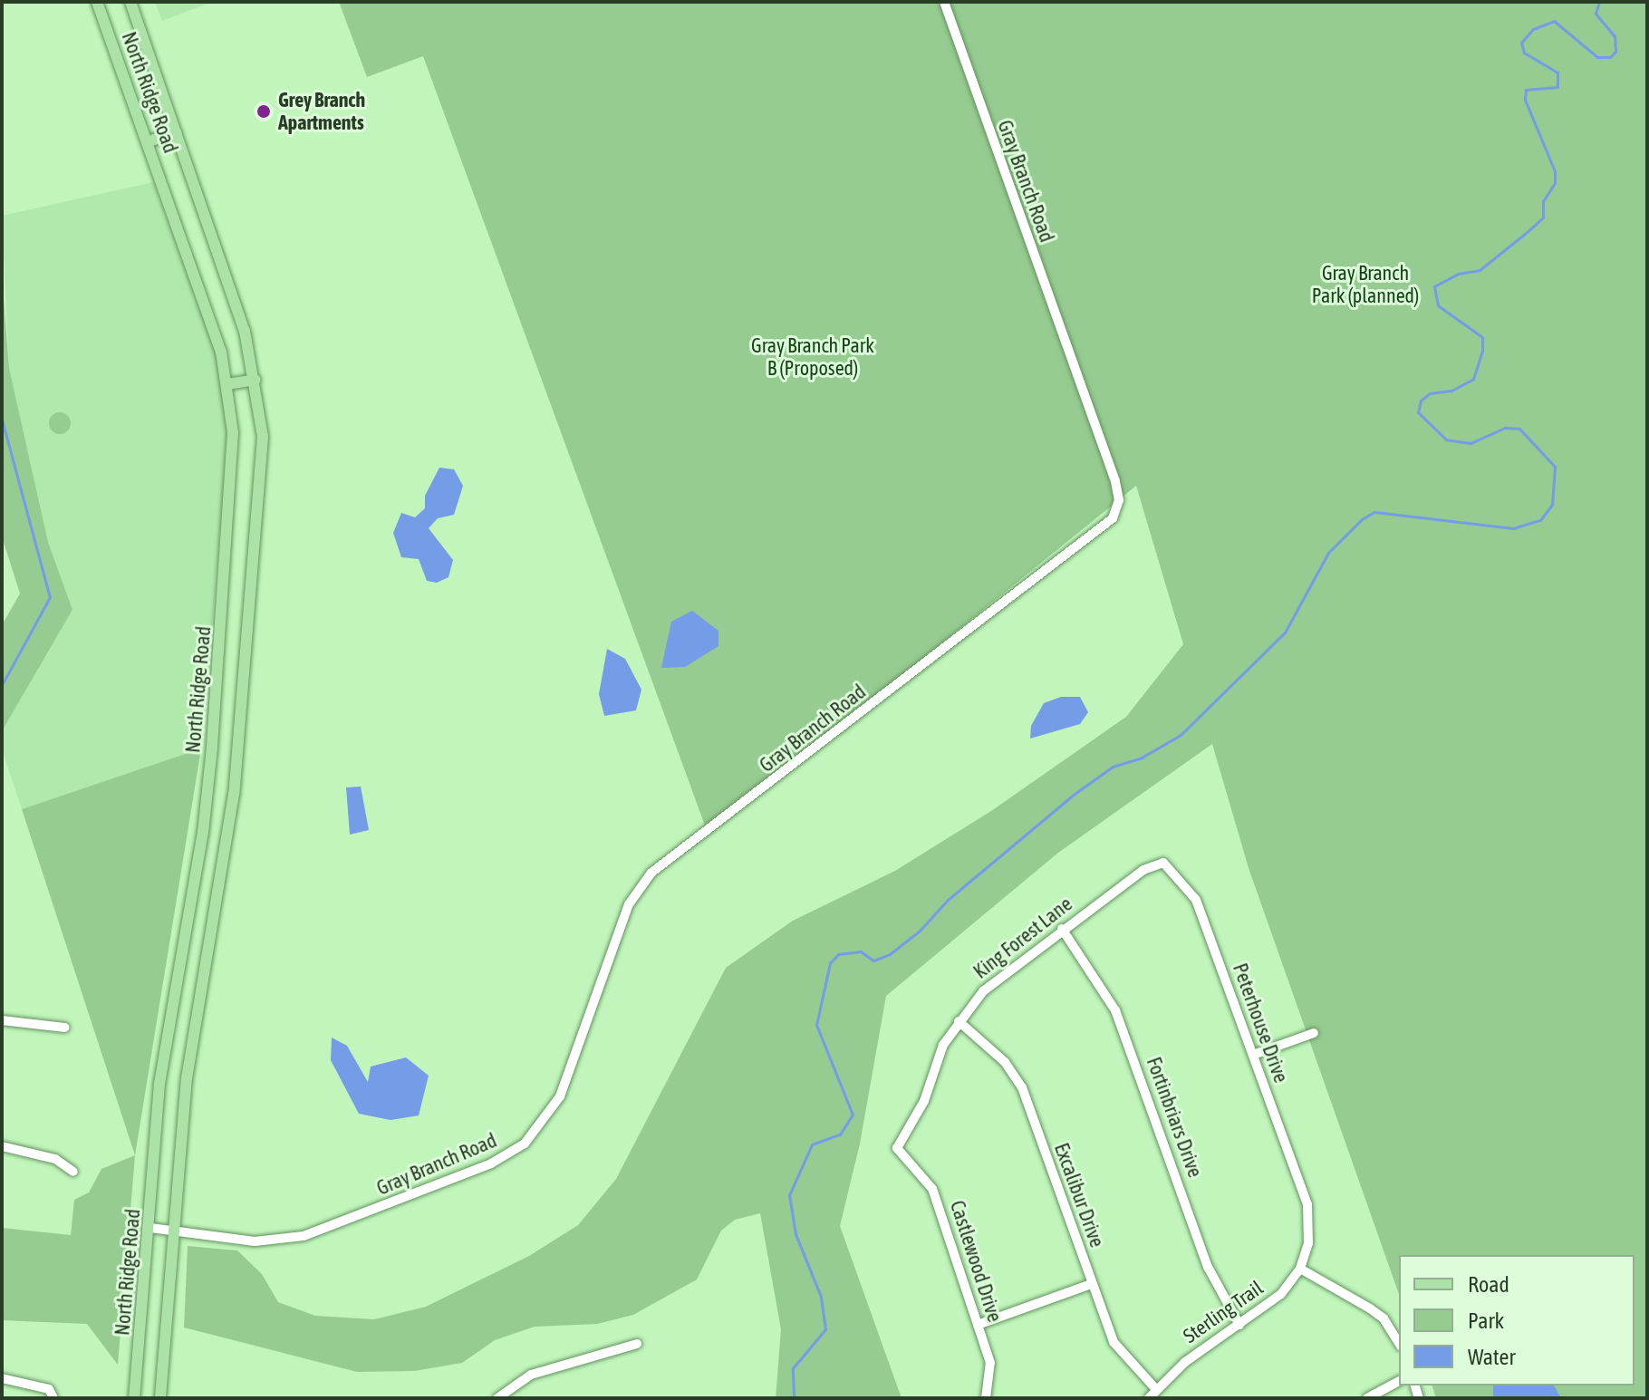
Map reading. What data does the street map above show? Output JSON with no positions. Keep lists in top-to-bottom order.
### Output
{
  "streets": {
    "main road": ["North Ridge Road"],
    "street": [
      "Gray Branch Road",
      "King Forest Lane",
      "Peterhouse Drive",
      "Fortinbriars Drive",
      "Excalibur Drive",
      "Castlewood Drive",
      "Sterling Trail"
    ]
  },
  "crossings": [
    ["North Ridge Road", "Gray Branch Road"],
    ["King Forest Lane", "Peterhouse Drive"],
    ["King Forest Lane", "Fortinbriars Drive"],
    ["King Forest Lane", "Excalibur Drive"],
    ["King Forest Lane", "Castlewood Drive"],
    ["Peterhouse Drive", "Sterling Trail"],
    ["Fortinbriars Drive", "Sterling Trail"],
    ["Excalibur Drive", "Sterling Trail"]
  ],
  "parks": ["Gray Branch Park (planned)", "Gray Branch Park B (Proposed)"],
  "places": ["Grey Branch Apartments"],
  "legend": ["Road", "Park", "Water"]
}
